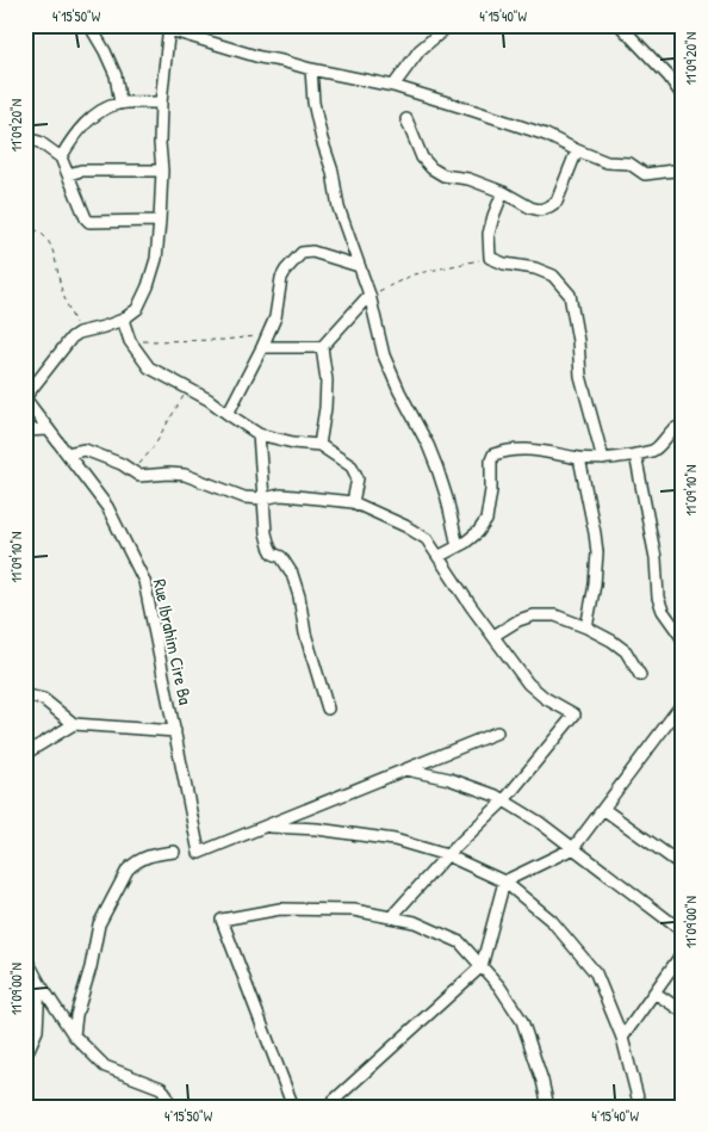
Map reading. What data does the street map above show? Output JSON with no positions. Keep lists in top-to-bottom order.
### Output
{
  "streets": {
    "street": ["Rue Ibrahim Cire Ba"]
  },
  "coordinates": [
    "4°15'50\"W",
    "4°15'40\"W",
    "11°09'20\"N",
    "11°09'10\"N",
    "11°09'00\"N"
  ]
}
